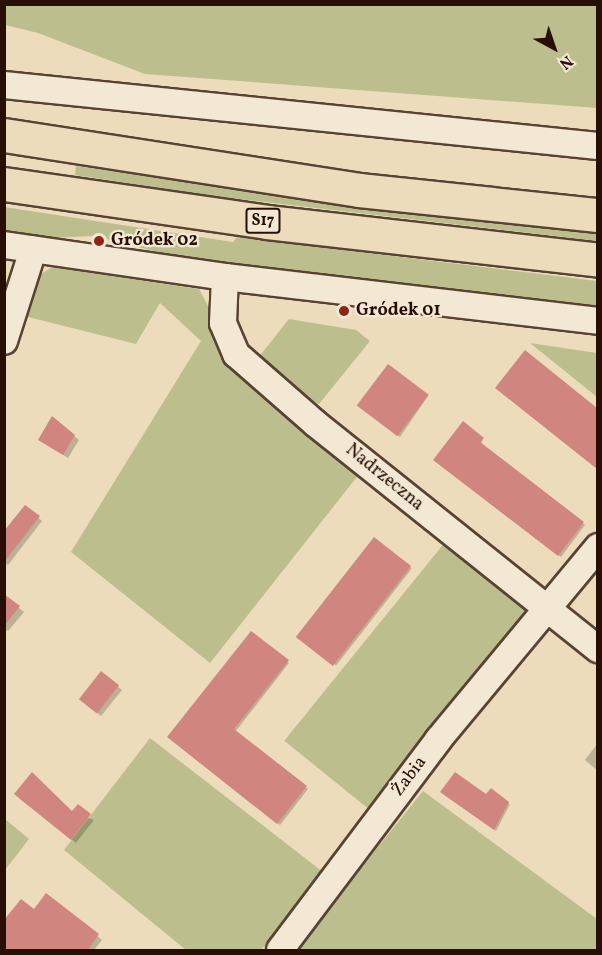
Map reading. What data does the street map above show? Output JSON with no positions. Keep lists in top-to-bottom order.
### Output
{
  "streets": {
    "highway": ["S17"],
    "street": ["Nadrzeczna", "Żabia"]
  },
  "crossings": [
    ["Nadrzeczna", "Żabia"]
  ],
  "places": ["Gródek 02", "Gródek 01"],
  "north": "bottom right"
}
